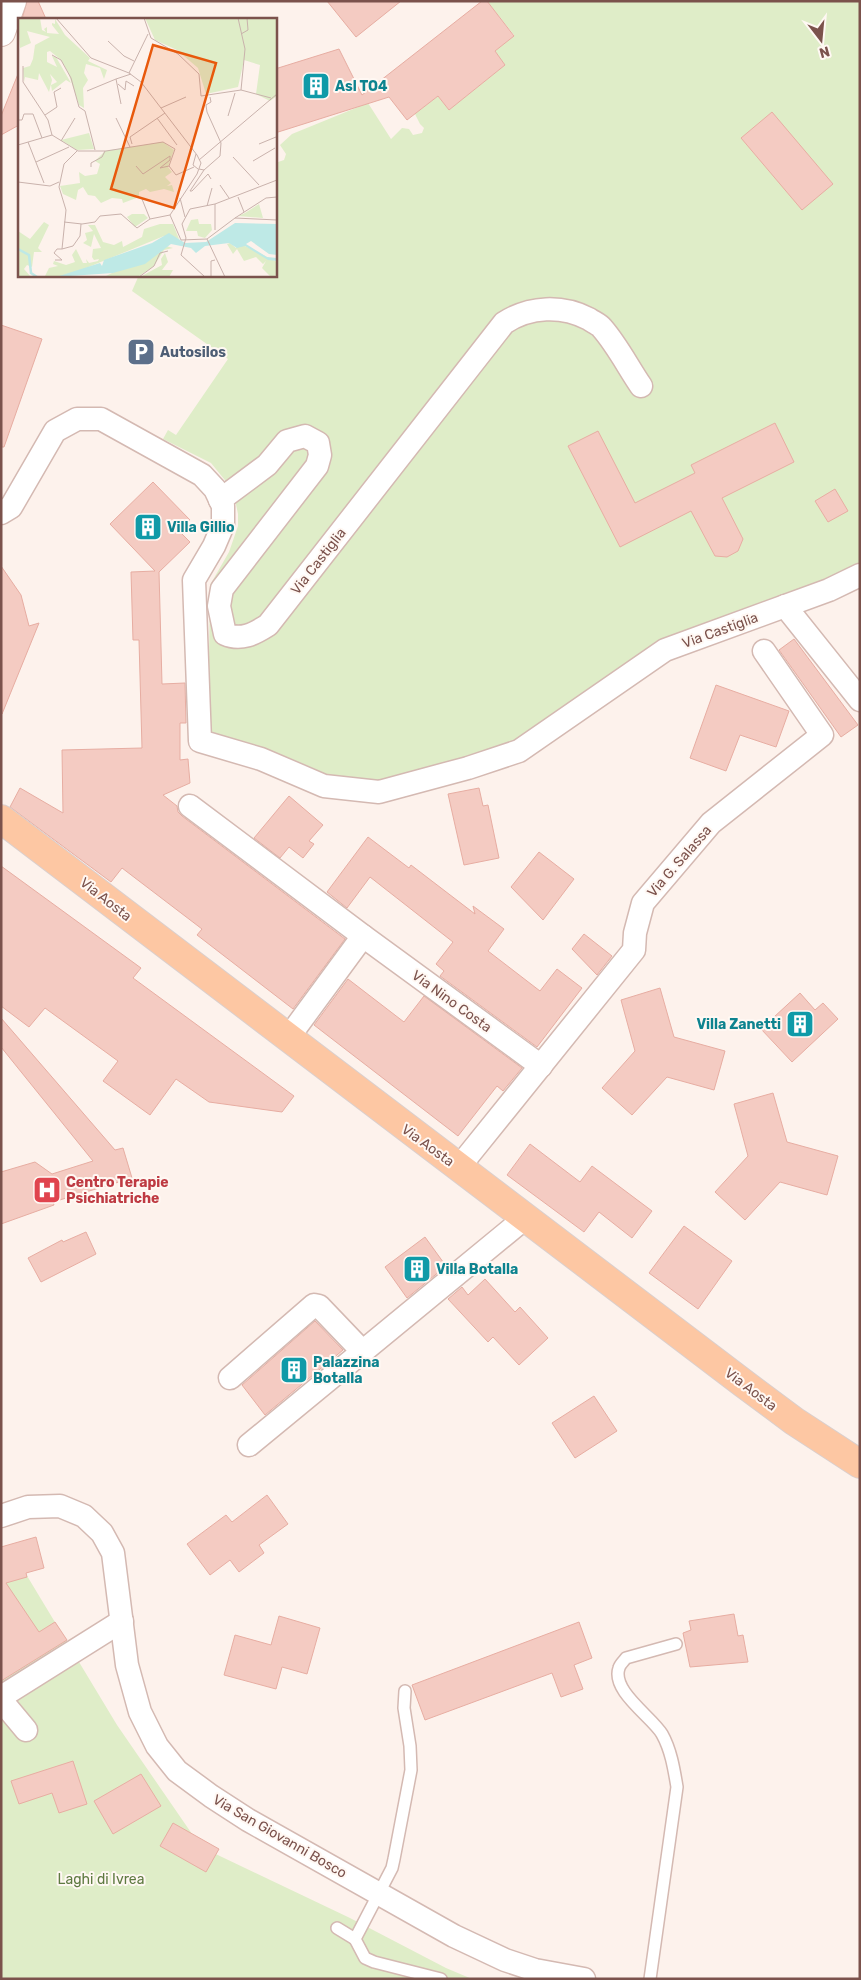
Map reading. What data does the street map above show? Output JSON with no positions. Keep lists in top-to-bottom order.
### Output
{
  "streets": {
    "main road": ["Via Aosta"],
    "street": [
      "Via Castiglia",
      "Via G. Salassa",
      "Via Nino Costa",
      "Via San Giovanni Bosco"
    ]
  },
  "crossings": [
    ["Via G. Salassa", "Via Aosta"],
    ["Via G. Salassa", "Via Nino Costa"]
  ],
  "parks": ["Laghi di Ivrea"],
  "places": {
    "building": [
      "Asl TO4",
      "Villa Gillio",
      "Villa Zanetti",
      "Villa Botalla",
      "Palazzina Botalla"
    ],
    "parking": ["Autosilos"],
    "hospital": ["Centro Terapie Psichiatriche"]
  },
  "north": "bottom"
}
